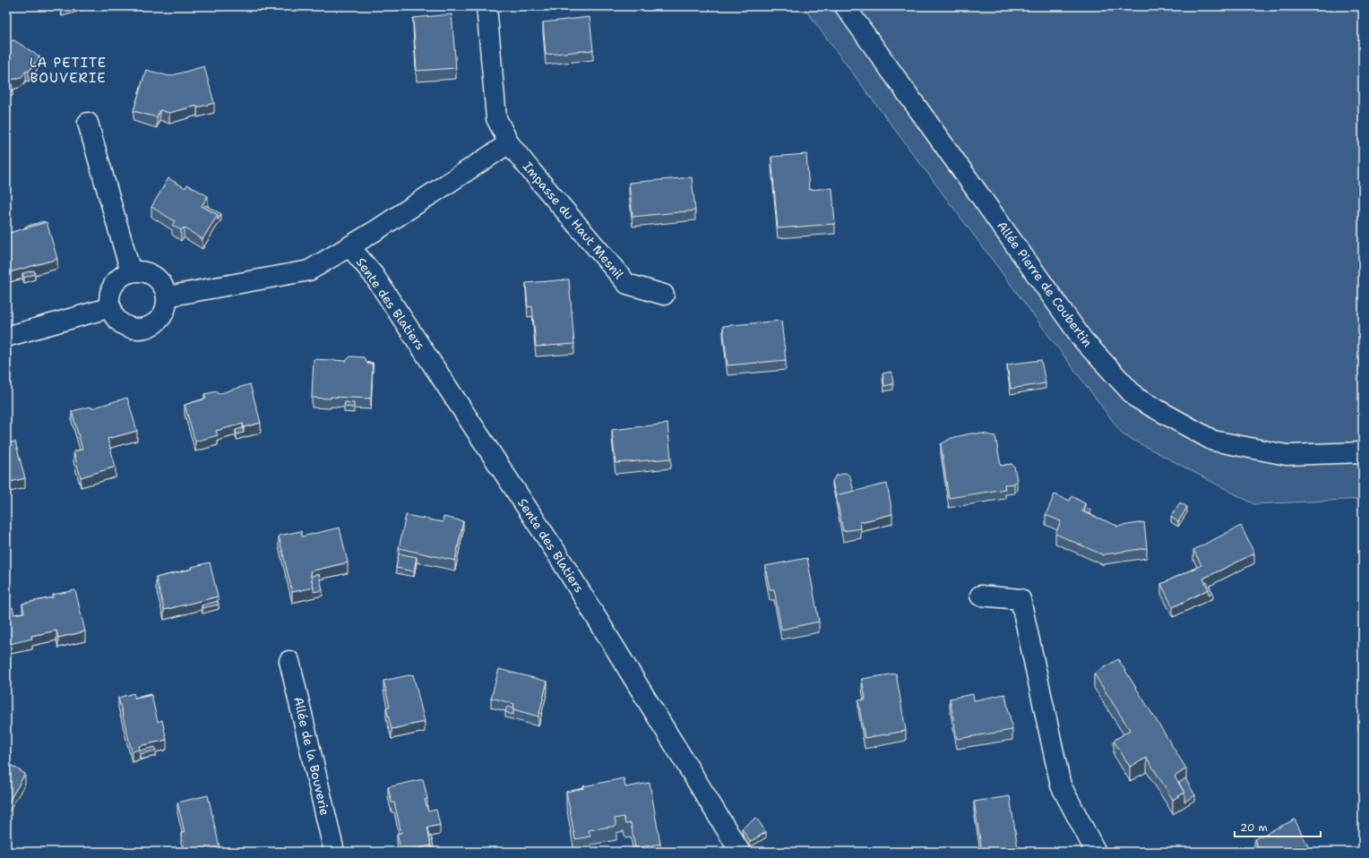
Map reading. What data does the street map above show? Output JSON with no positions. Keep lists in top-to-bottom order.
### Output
{
  "streets": {
    "street": [
      "Impasse du Haut Mesnil",
      "Allée Pierre de Coubertin",
      "Sente des Blatiers",
      "Allée de la Bouverie"
    ]
  },
  "districts": ["LA PETITE BOUVERIE"],
  "scale_bar": "20 m"
}
